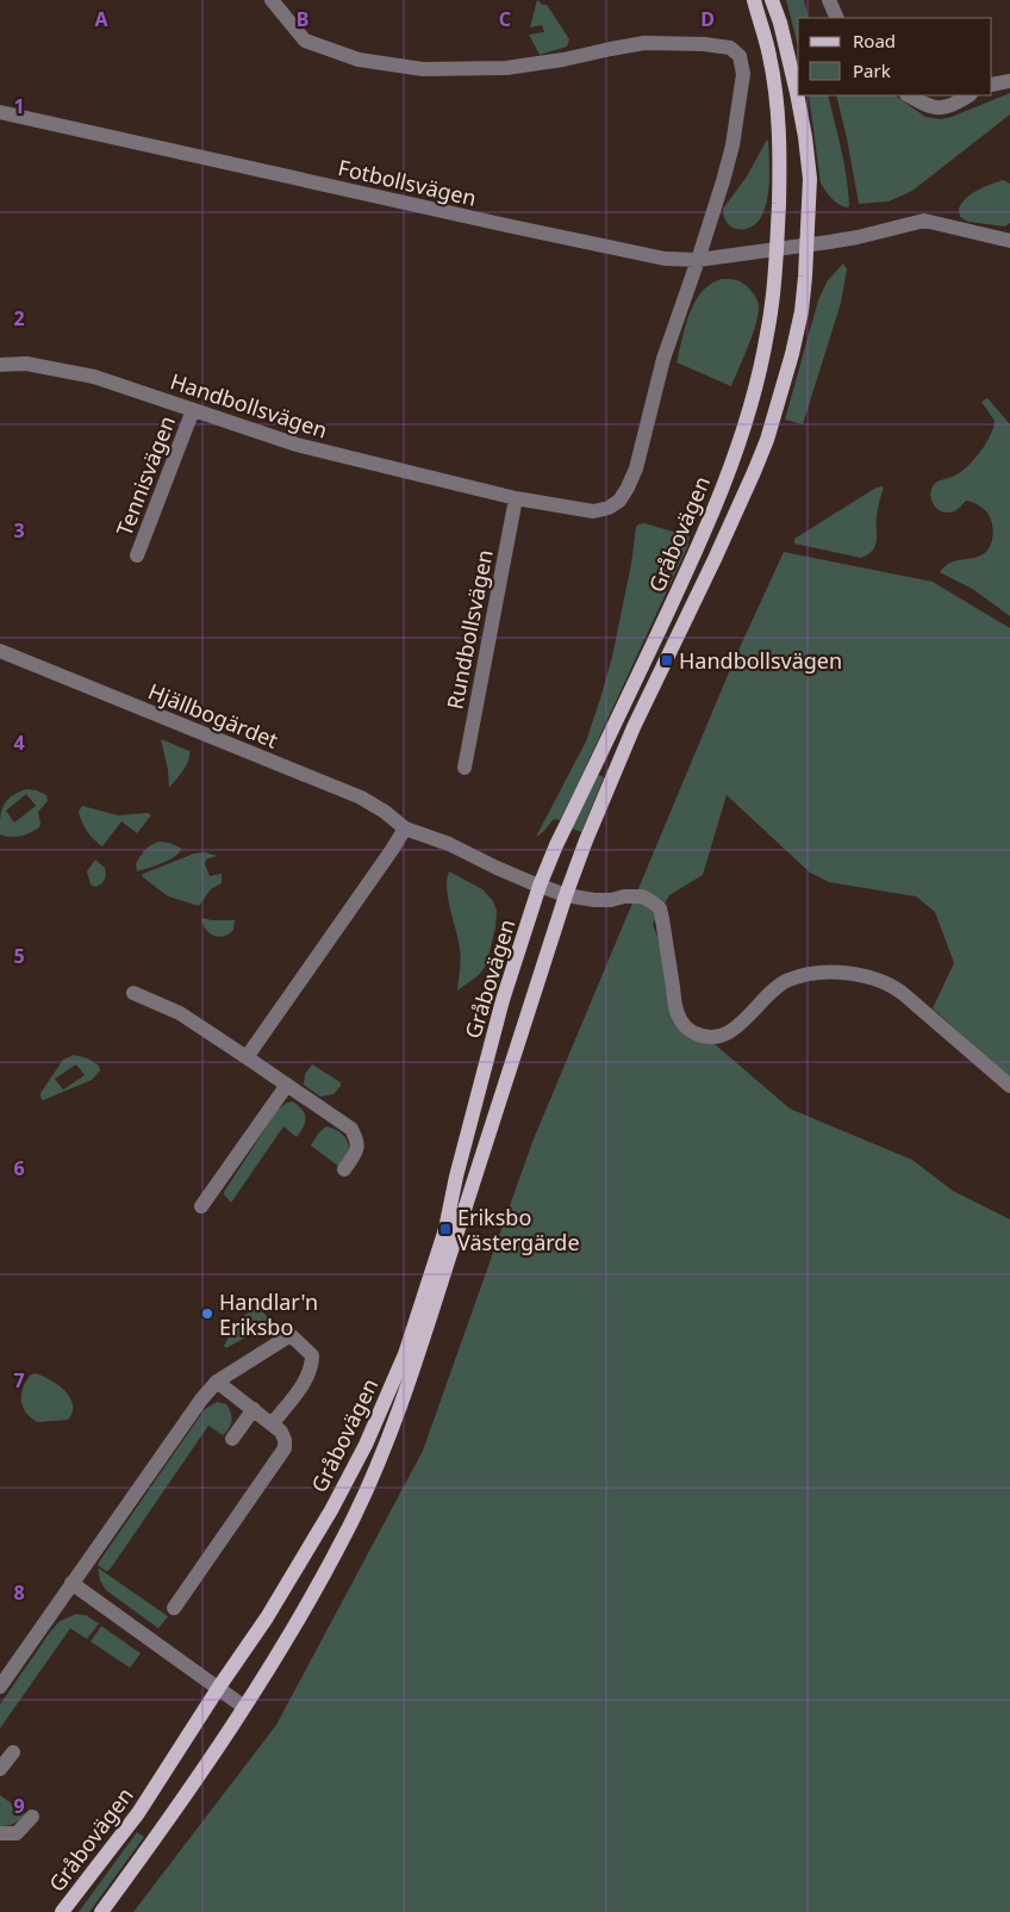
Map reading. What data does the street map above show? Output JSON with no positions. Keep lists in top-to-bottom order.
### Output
{
  "streets": {
    "main road": ["Gråbovägen"],
    "street": [
      "Fotbollsvägen",
      "Handbollsvägen",
      "Tennisvägen",
      "Rundbollsvägen",
      "Hjällbogärdet"
    ]
  },
  "crossings": [
    ["Fotbollsvägen", "Handbollsvägen"],
    ["Fotbollsvägen", "Gråbovägen"],
    ["Handbollsvägen", "Tennisvägen"],
    ["Handbollsvägen", "Rundbollsvägen"],
    ["Gråbovägen", "Hjällbogärdet"]
  ],
  "places": {
    "transit": ["Handbollsvägen", "Eriksbo Västergärde"],
    "other": ["Handlar'n Eriksbo"]
  },
  "legend": ["Road", "Park"],
  "grid": {
    "columns": [
      "A",
      "B",
      "C",
      "D"
    ],
    "rows": [
      "1",
      "2",
      "3",
      "4",
      "5",
      "6",
      "7",
      "8",
      "9"
    ]
  }
}
